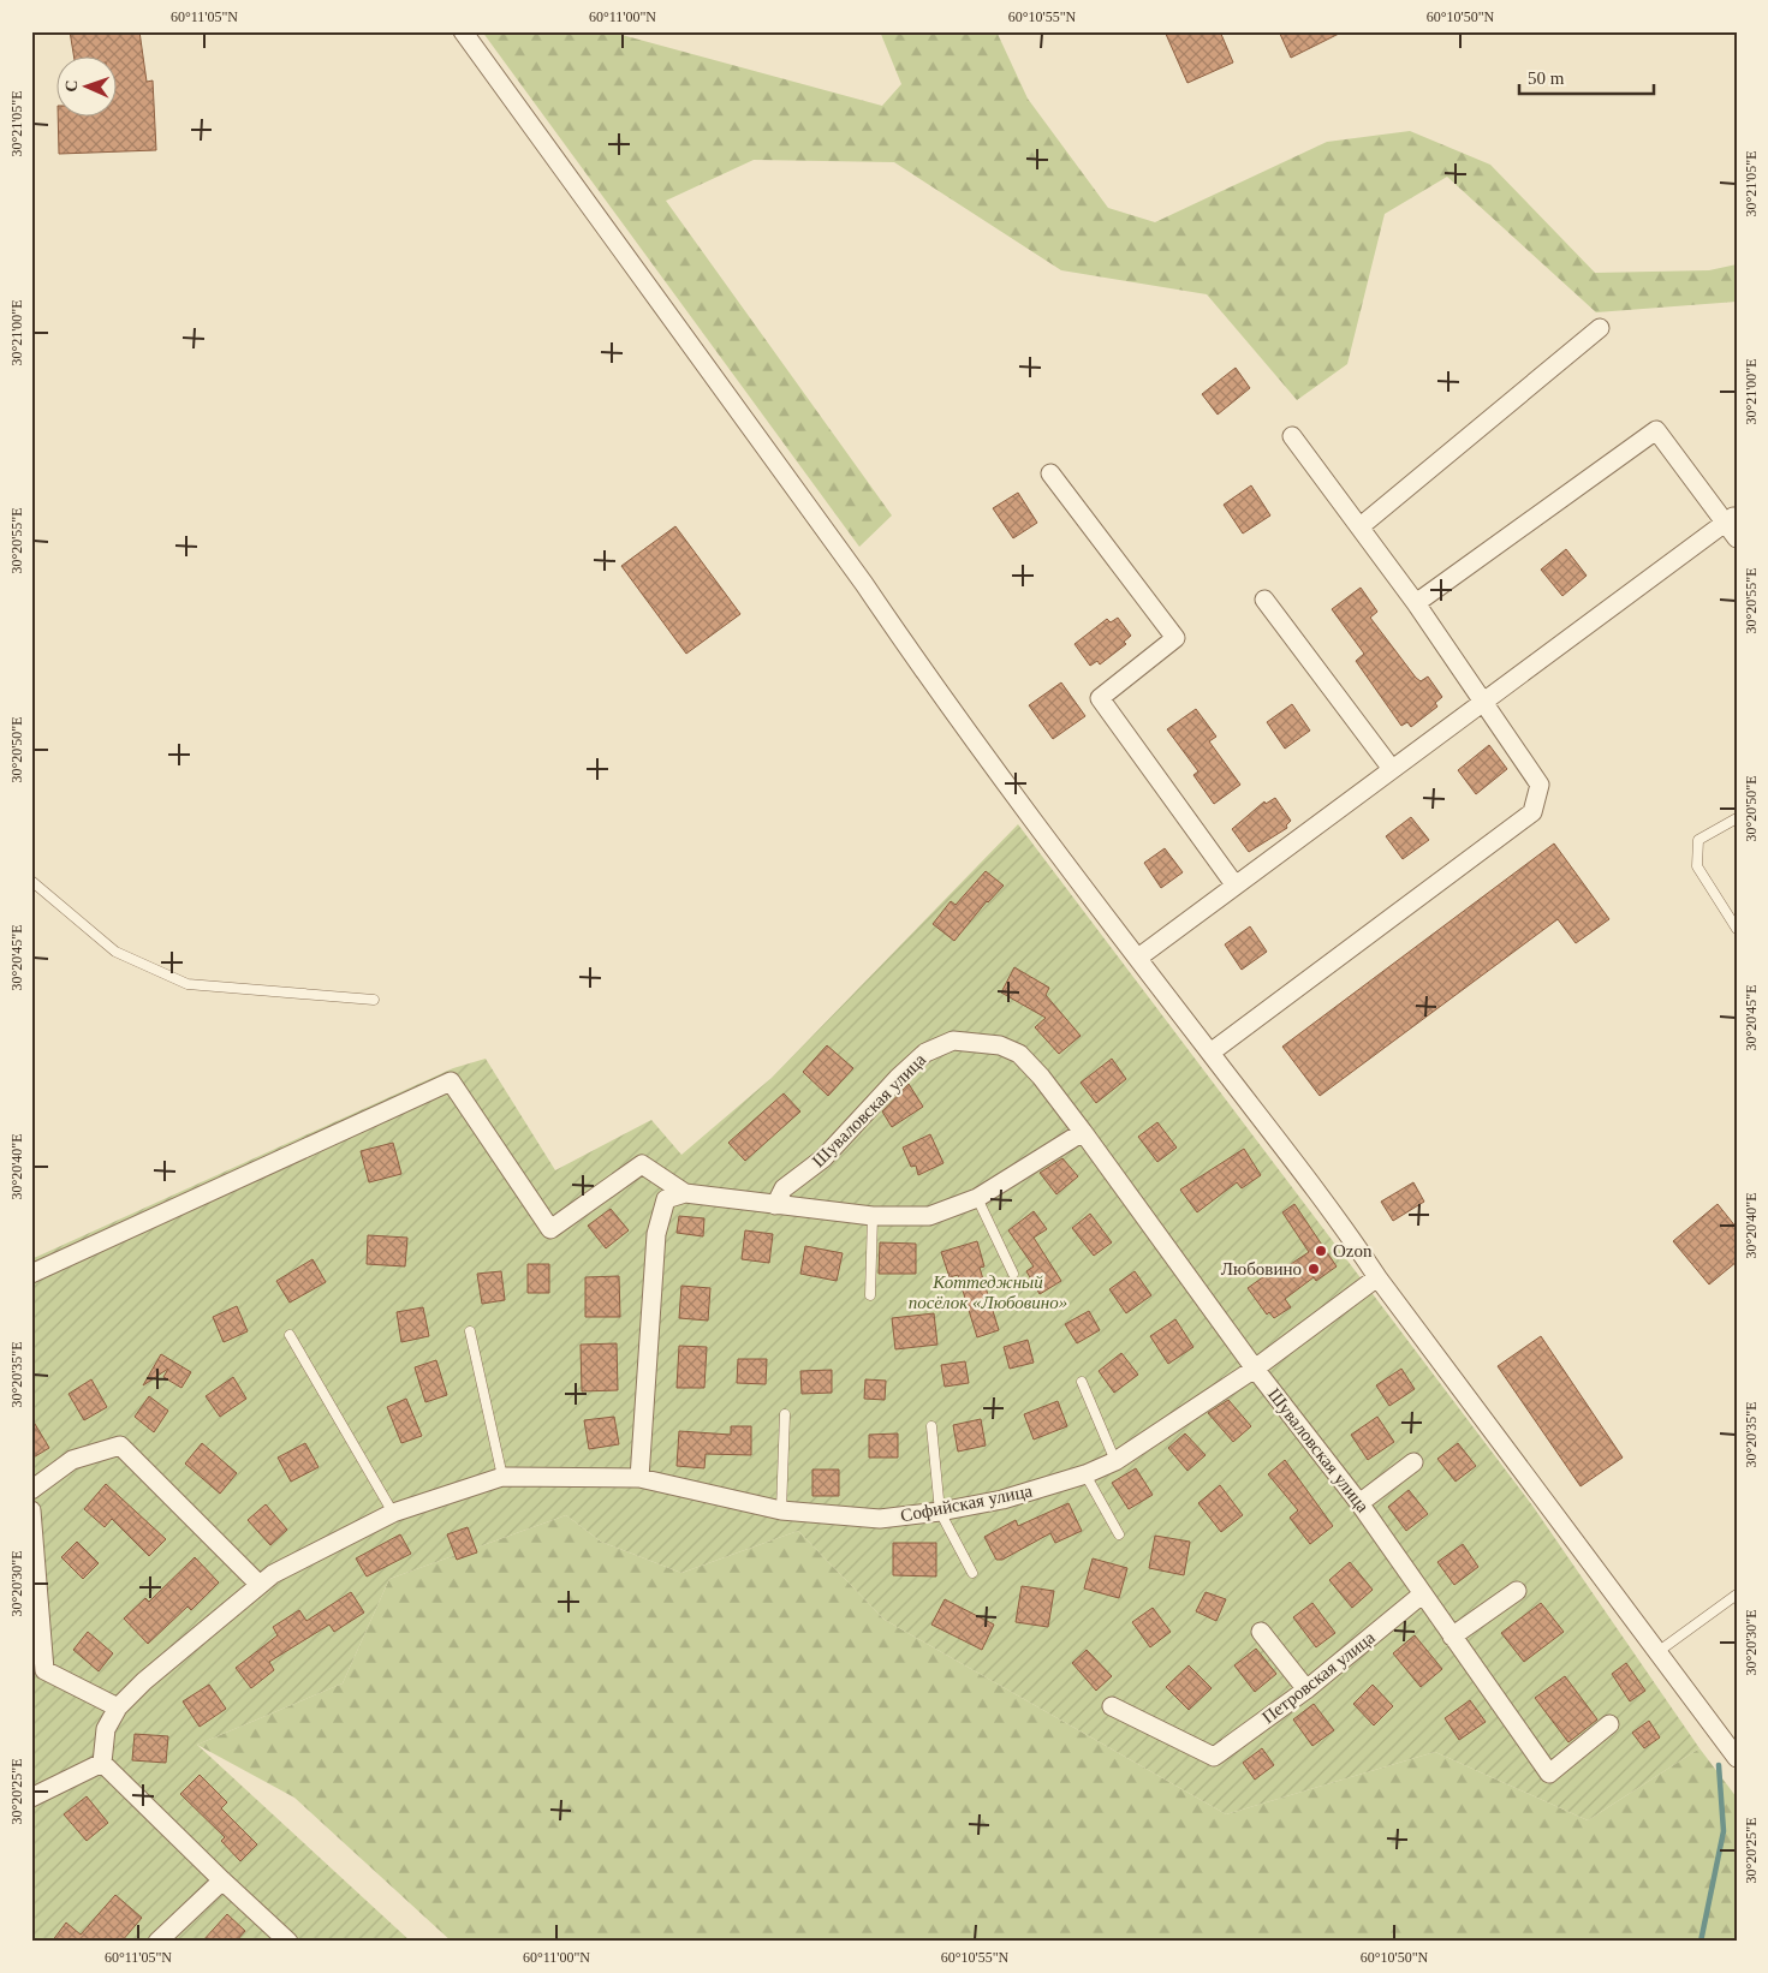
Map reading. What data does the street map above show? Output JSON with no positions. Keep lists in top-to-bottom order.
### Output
{
  "streets": {
    "street": ["Шуваловская улица", "Софийская улица", "Петровская улица"]
  },
  "crossings": [
    ["Шуваловская улица", "Софийская улица"],
    ["Шуваловская улица", "Петровская улица"]
  ],
  "parks": ["Коттеджный посёлок «Любовино»"],
  "places": ["Ozon", "Любовино"],
  "scale_bar": "50 m",
  "north": "left",
  "coordinates": [
    "60°11'05\"N",
    "60°11'00\"N",
    "60°10'55\"N",
    "60°10'50\"N",
    "30°21'05\"E",
    "30°21'00\"E",
    "30°20'55\"E",
    "30°20'50\"E",
    "30°20'45\"E",
    "30°20'40\"E",
    "30°20'35\"E",
    "30°20'30\"E",
    "30°20'25\"E"
  ]
}
